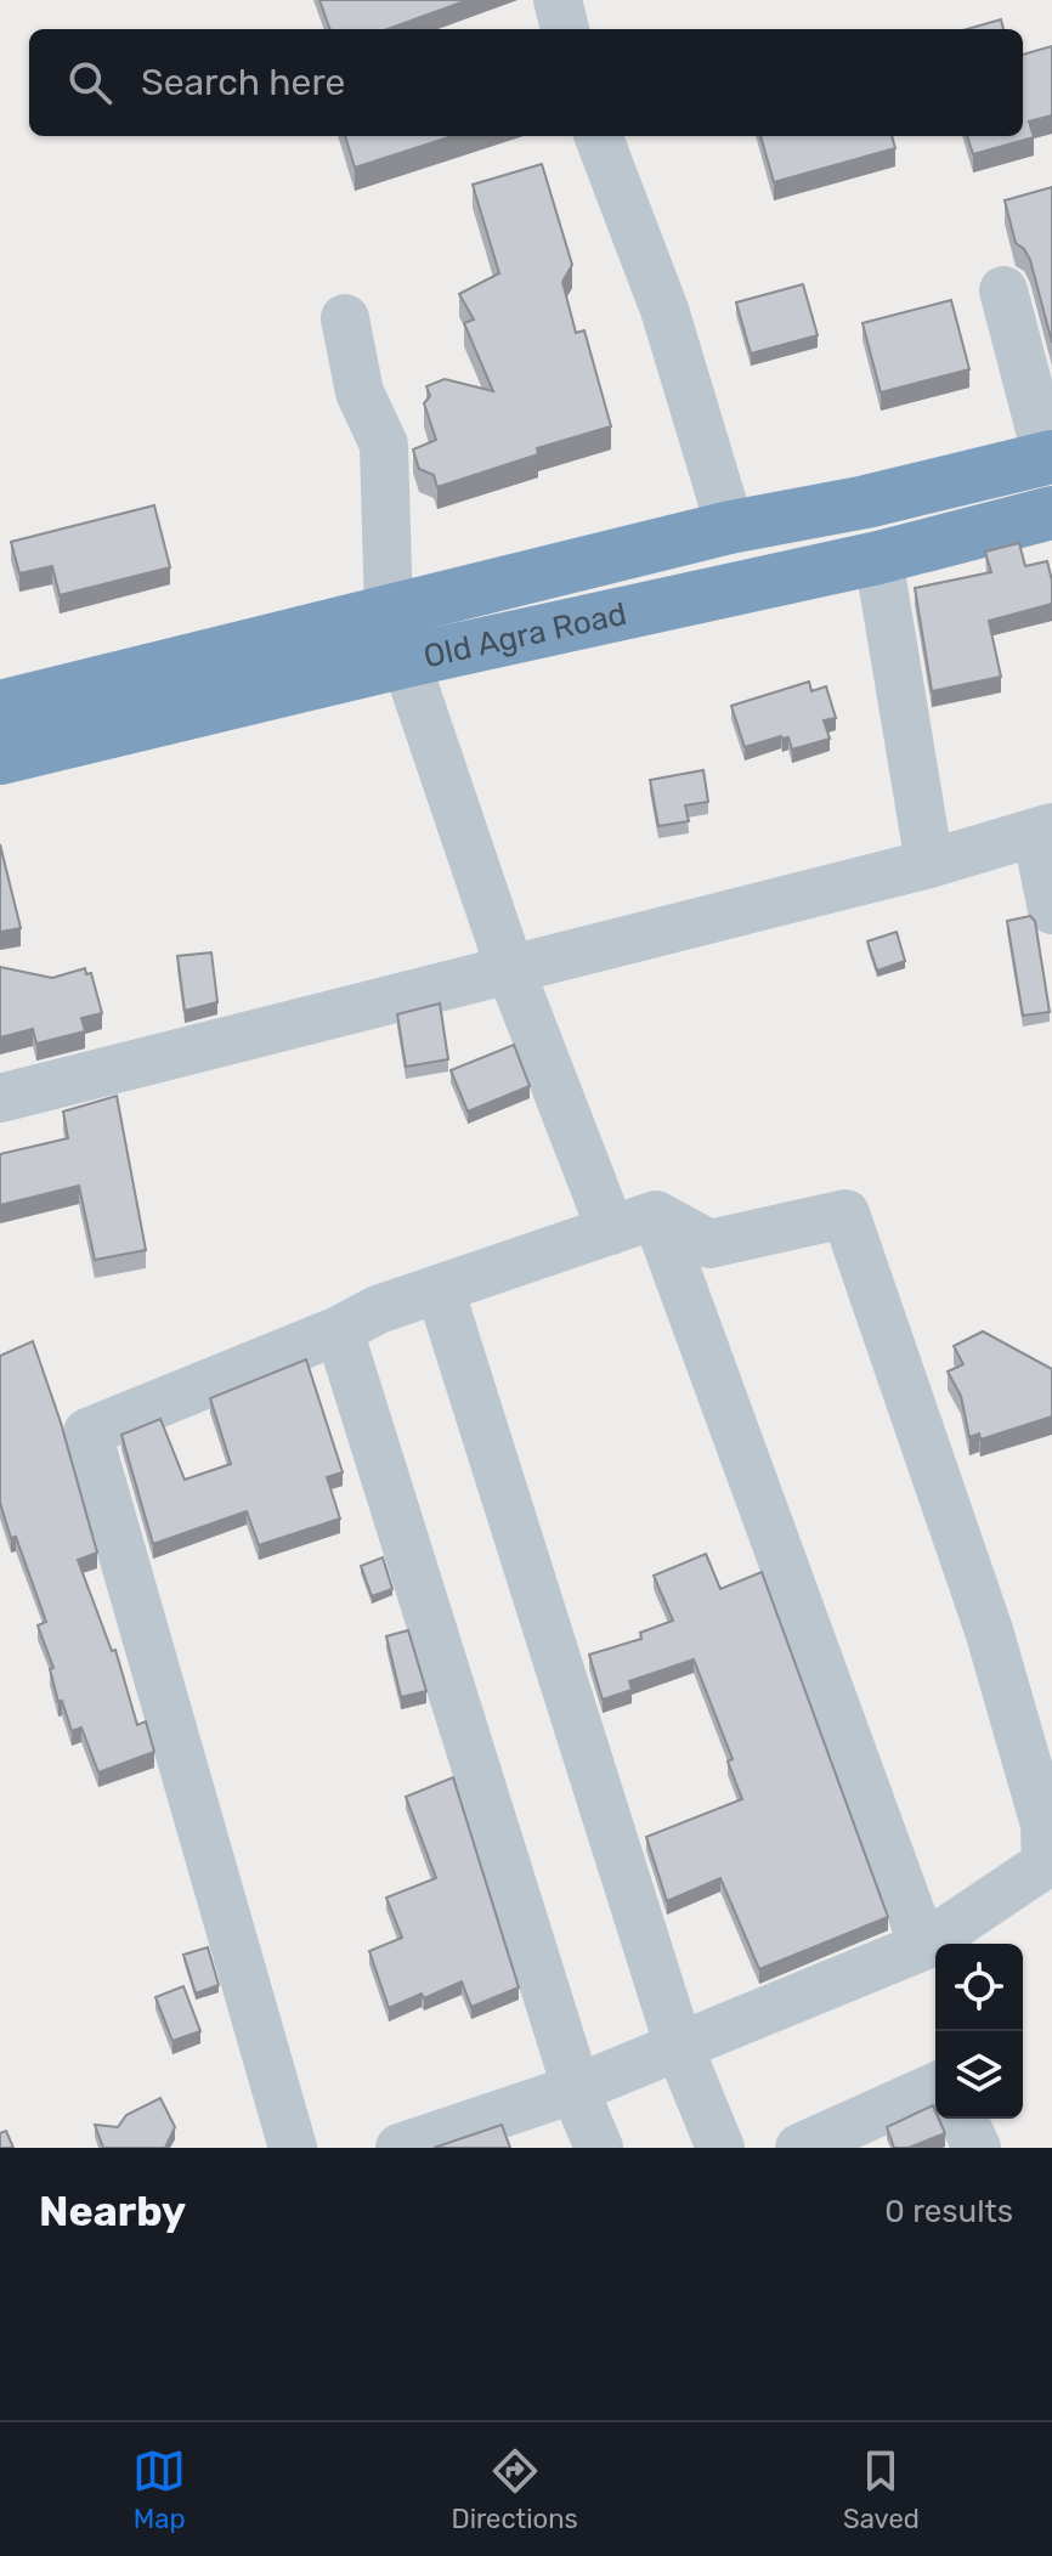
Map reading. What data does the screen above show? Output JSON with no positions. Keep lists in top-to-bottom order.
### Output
{
  "streets": {
    "highway": ["Old Agra Road"]
  },
  "page": {
    "search": "Search here",
    "heading": ["Nearby", "0 results"],
    "nav": ["Map", "Directions", "Saved"]
  }
}
